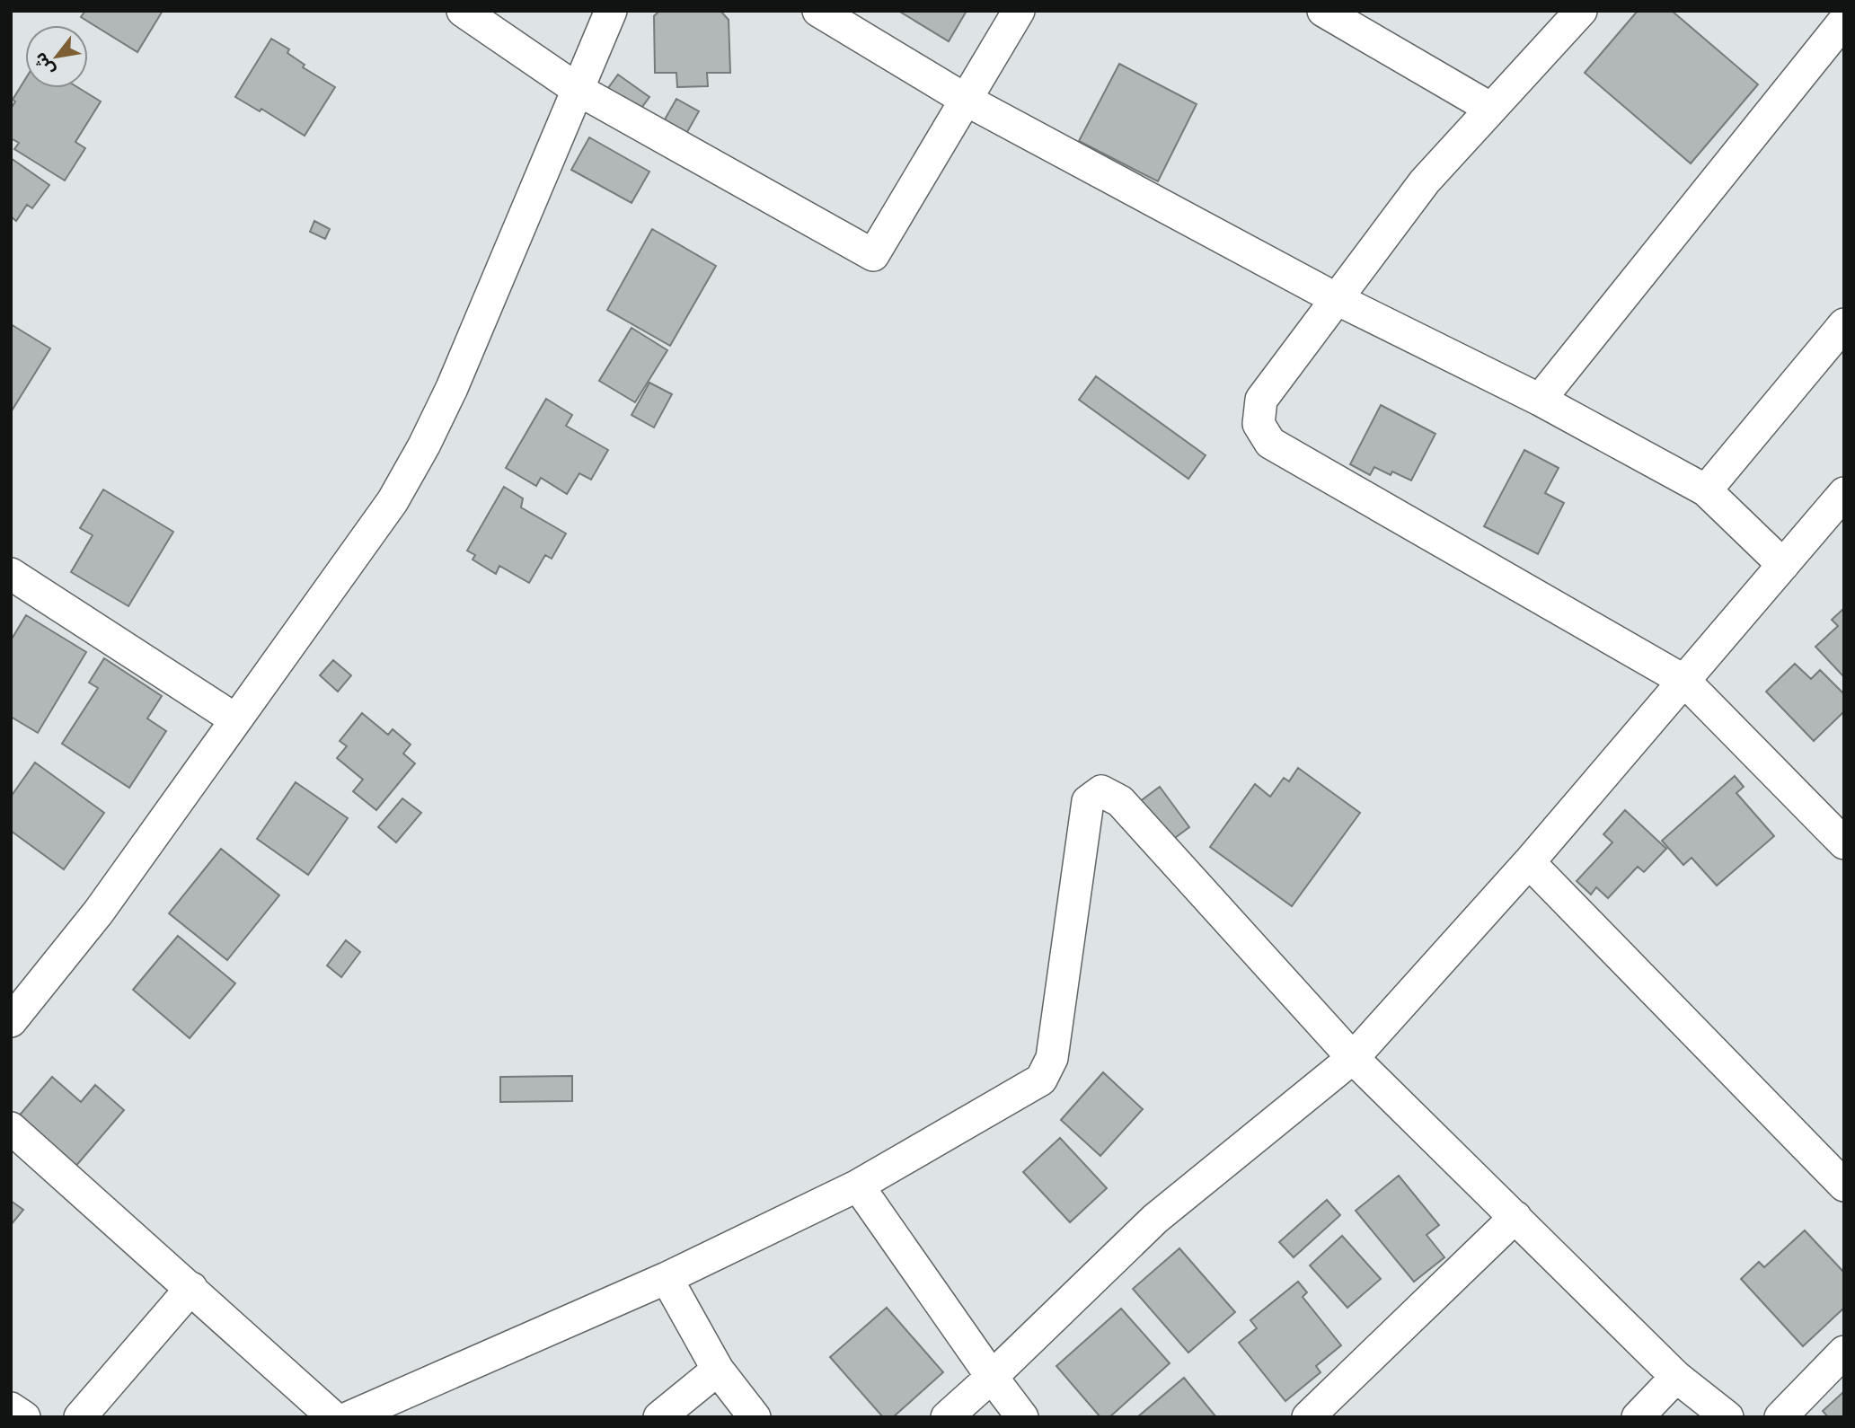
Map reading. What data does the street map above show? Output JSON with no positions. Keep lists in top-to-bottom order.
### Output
{
  "north": "bottom left"
}
